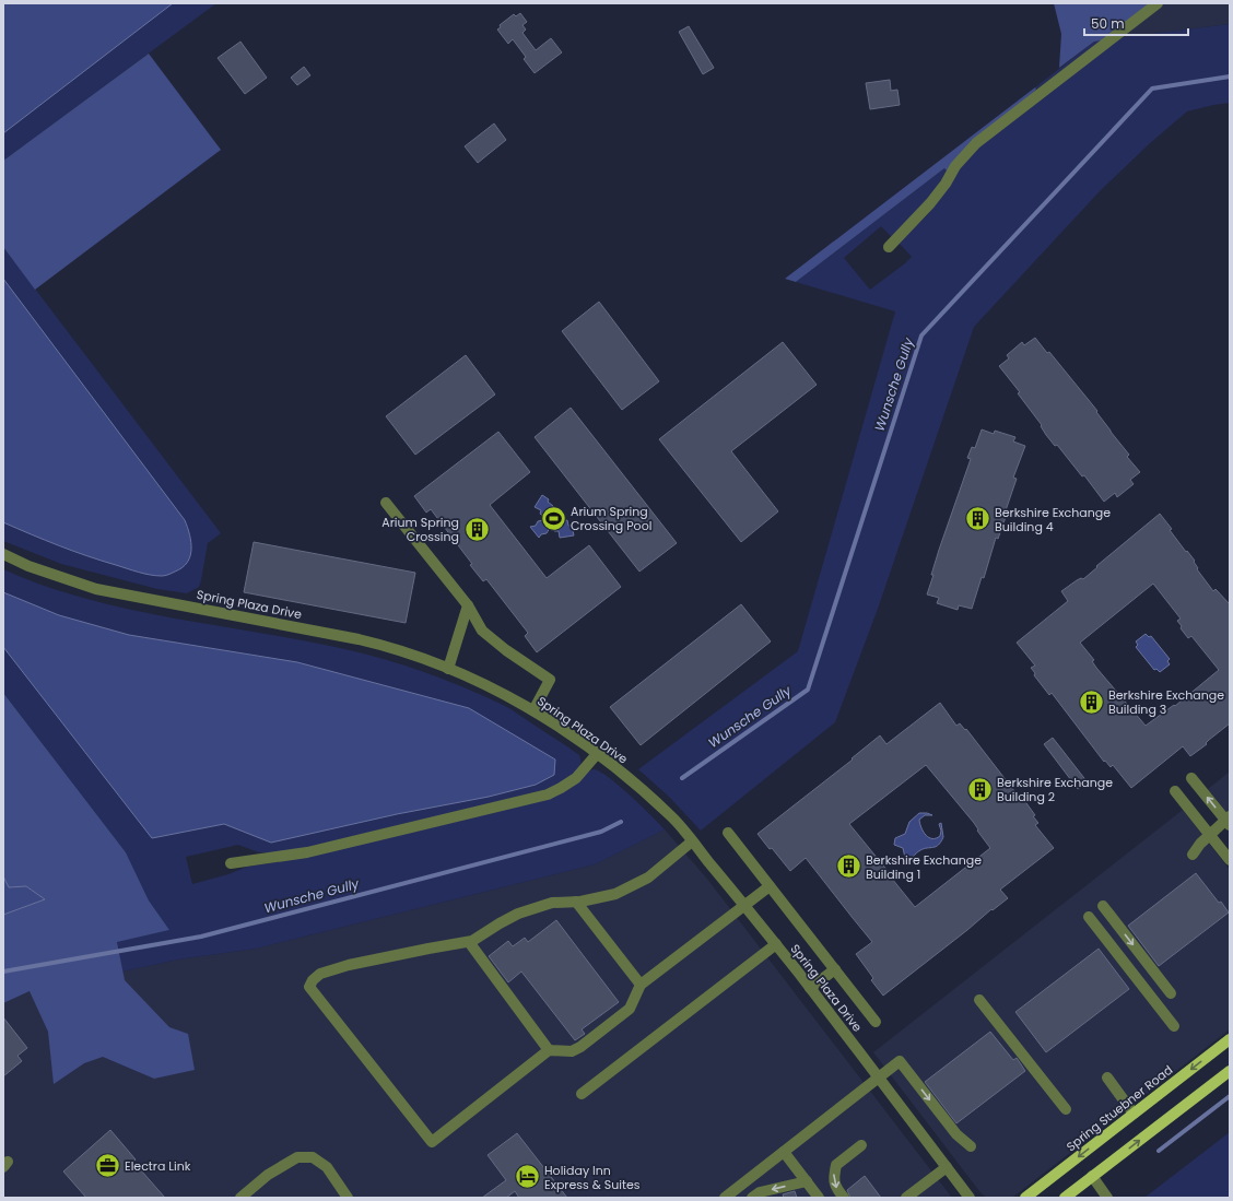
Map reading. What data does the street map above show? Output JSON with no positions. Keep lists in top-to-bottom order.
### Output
{
  "streets": {
    "main road": ["Spring Stuebner Road"],
    "street": ["Spring Plaza Drive"]
  },
  "water": ["Wunsche Gully"],
  "places": {
    "sports": ["Arium Spring Crossing Pool"],
    "building": [
      "Berkshire Exchange Building 4",
      "Arium Spring Crossing",
      "Berkshire Exchange Building 3",
      "Berkshire Exchange Building 2",
      "Berkshire Exchange Building 1"
    ],
    "office": ["Electra Link"],
    "hotel": ["Holiday Inn Express & Suites"]
  },
  "scale_bar": "50 m"
}
